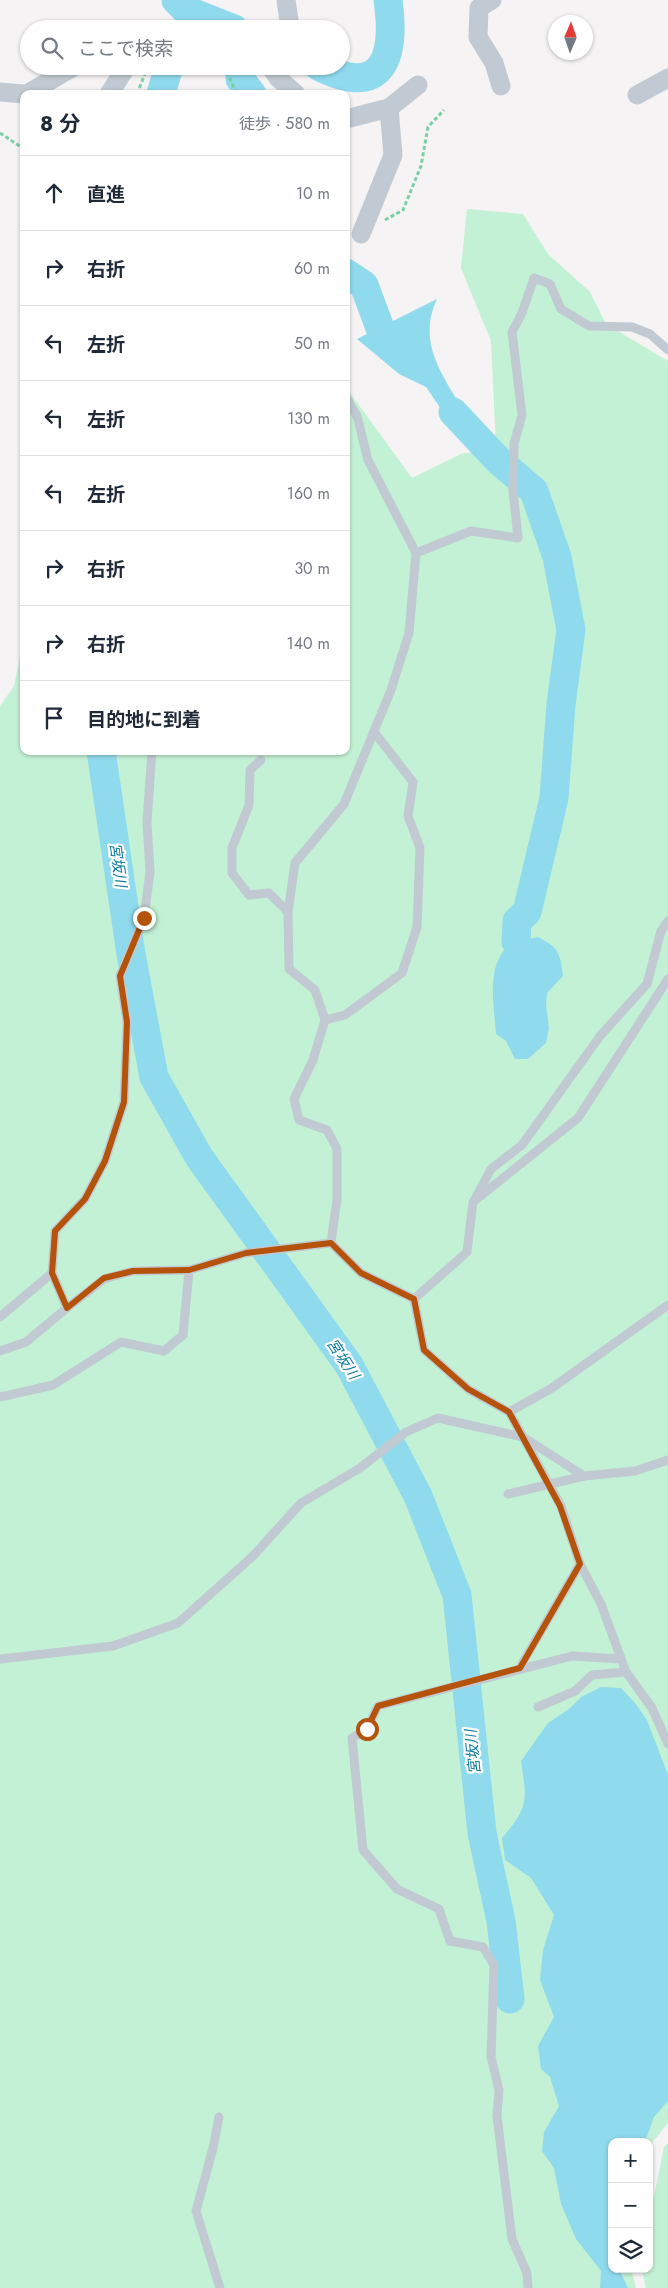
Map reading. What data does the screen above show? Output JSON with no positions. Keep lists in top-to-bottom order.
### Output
{
  "water": ["宮坂川"],
  "north": "top",
  "page": {
    "search": "ここで検索",
    "heading": ["8 分", "徒歩 · 580 m"],
    "list": [
      ["直進", "10 m"],
      ["右折", "60 m"],
      ["左折", "50 m"],
      ["左折", "130 m"],
      ["左折", "160 m"],
      ["右折", "30 m"],
      ["右折", "140 m"],
      "目的地に到着"
    ],
    "map_buttons": ["+", "−"]
  }
}
